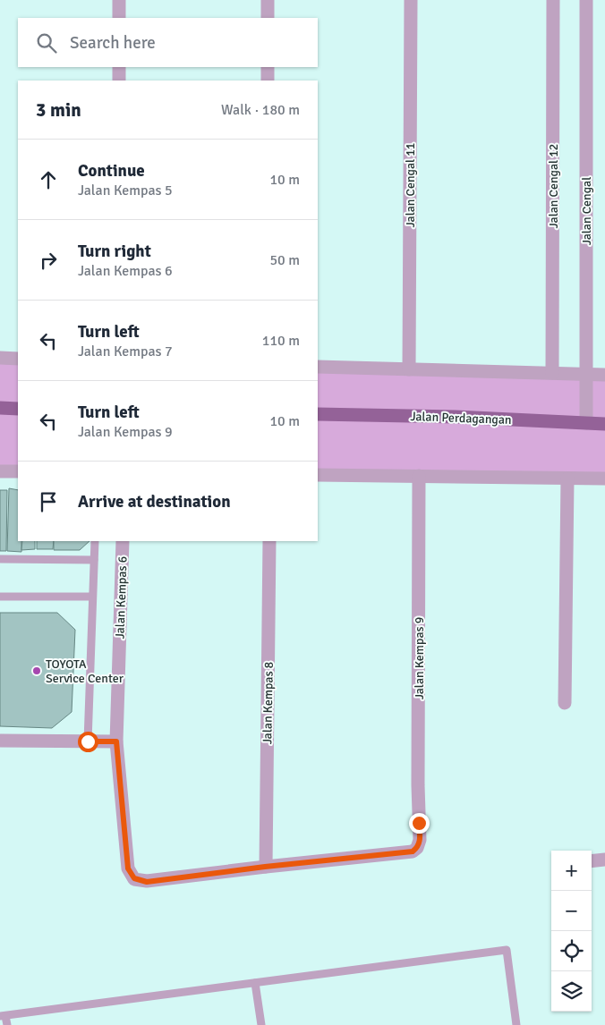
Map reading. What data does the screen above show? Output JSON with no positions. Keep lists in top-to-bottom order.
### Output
{
  "streets": {
    "main road": ["Jalan Perdagangan"],
    "street": [
      "Jalan Cengal 11",
      "Jalan Cengal 12",
      "Jalan Cengal",
      "Jalan Kempas 6",
      "Jalan Kempas 9",
      "Jalan Kempas 8"
    ]
  },
  "crossings": [
    ["Jalan Cengal", "Jalan Perdagangan"],
    ["Jalan Kempas 6", "Jalan Kempas 9"],
    ["Jalan Kempas 6", "Jalan Kempas 8"],
    ["Jalan Kempas 9", "Jalan Kempas 8"]
  ],
  "places": ["TOYOTA Service Center"],
  "page": {
    "search": "Search here",
    "heading": ["3 min", "Walk · 180 m"],
    "list": [
      ["Continue", "Jalan Kempas 5", "10 m"],
      ["Turn right", "Jalan Kempas 6", "50 m"],
      ["Turn left", "Jalan Kempas 7", "110 m"],
      ["Turn left", "Jalan Kempas 9", "10 m"],
      "Arrive at destination"
    ],
    "map_buttons": ["+", "−"]
  }
}
